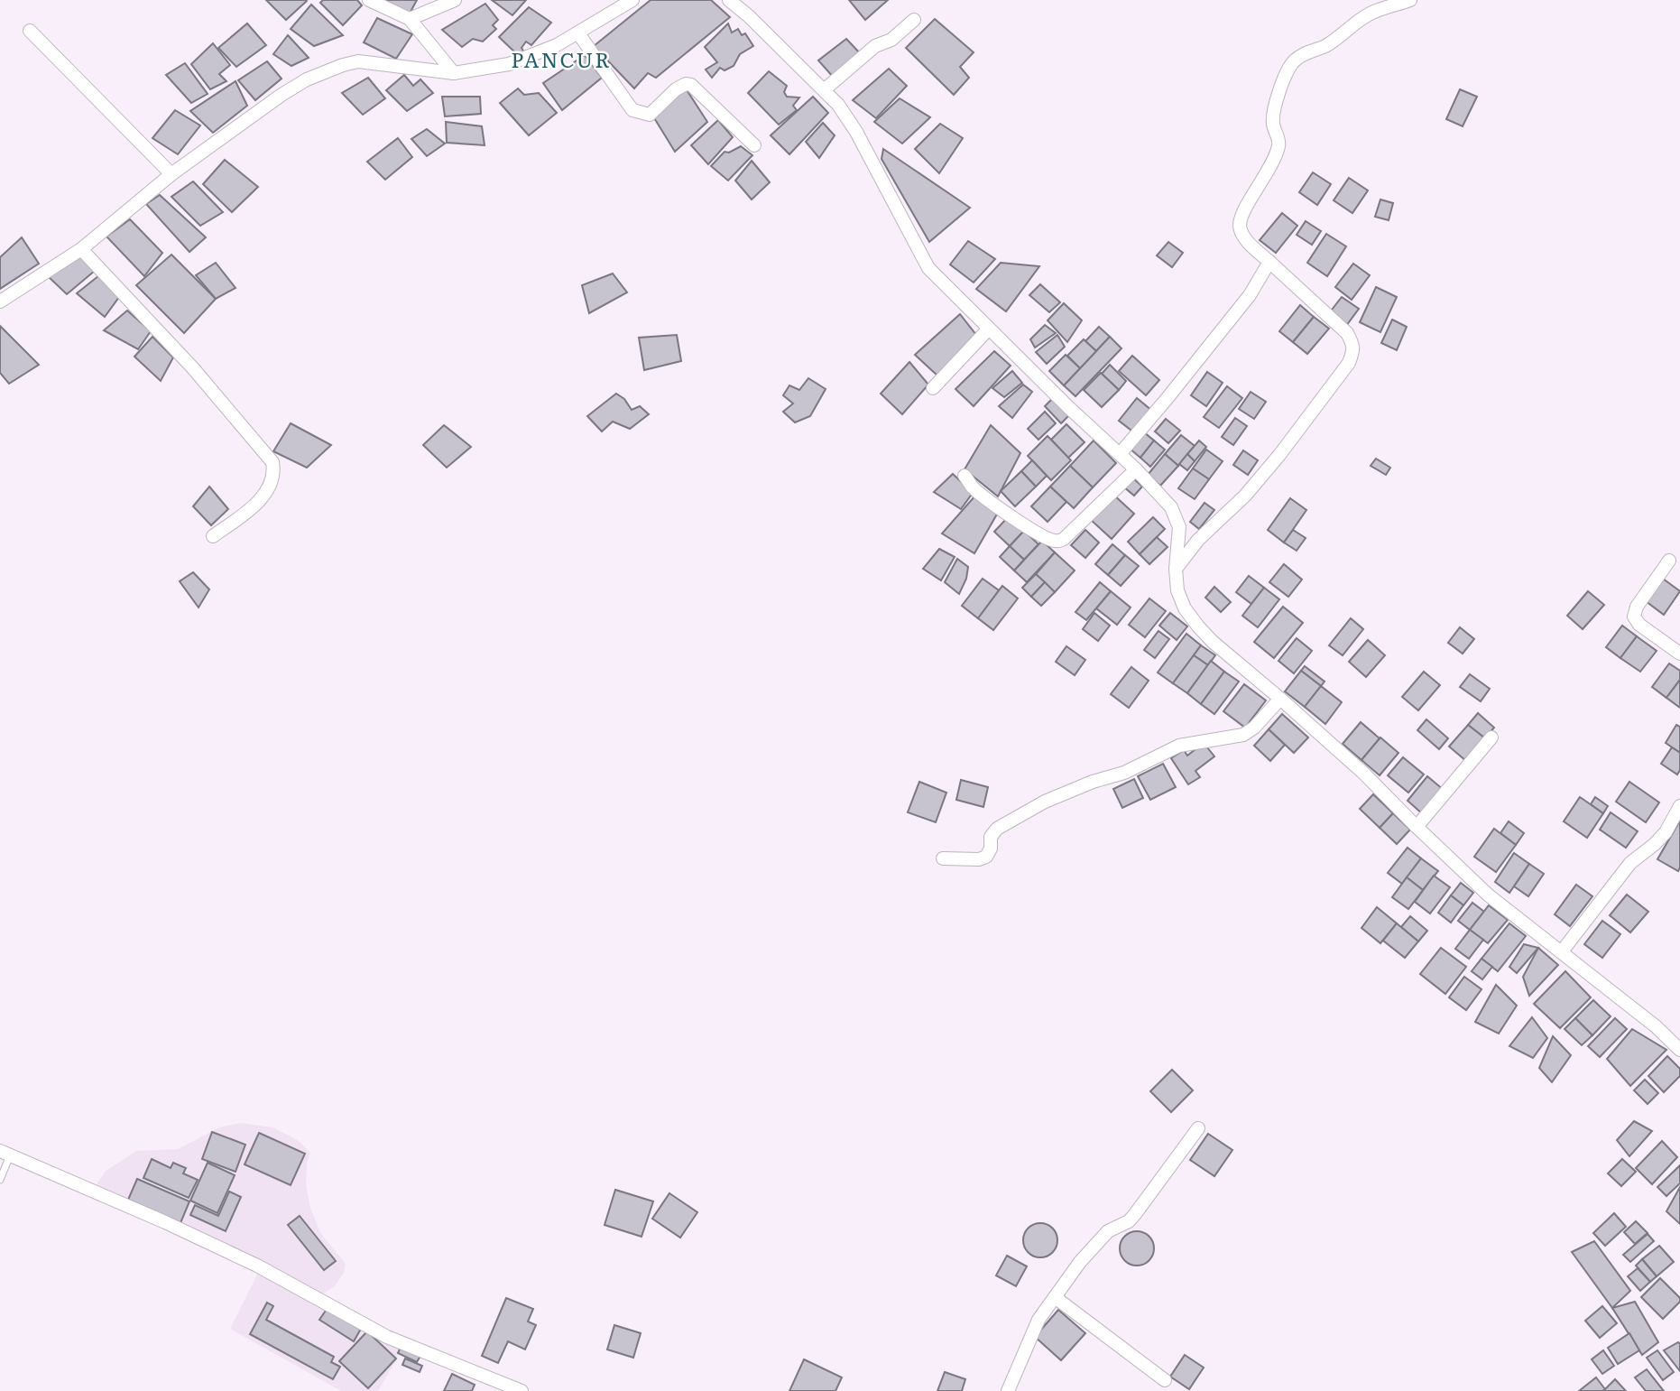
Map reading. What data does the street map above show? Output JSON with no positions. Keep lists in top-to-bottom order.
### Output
{
  "districts": ["PANCUR"]
}
